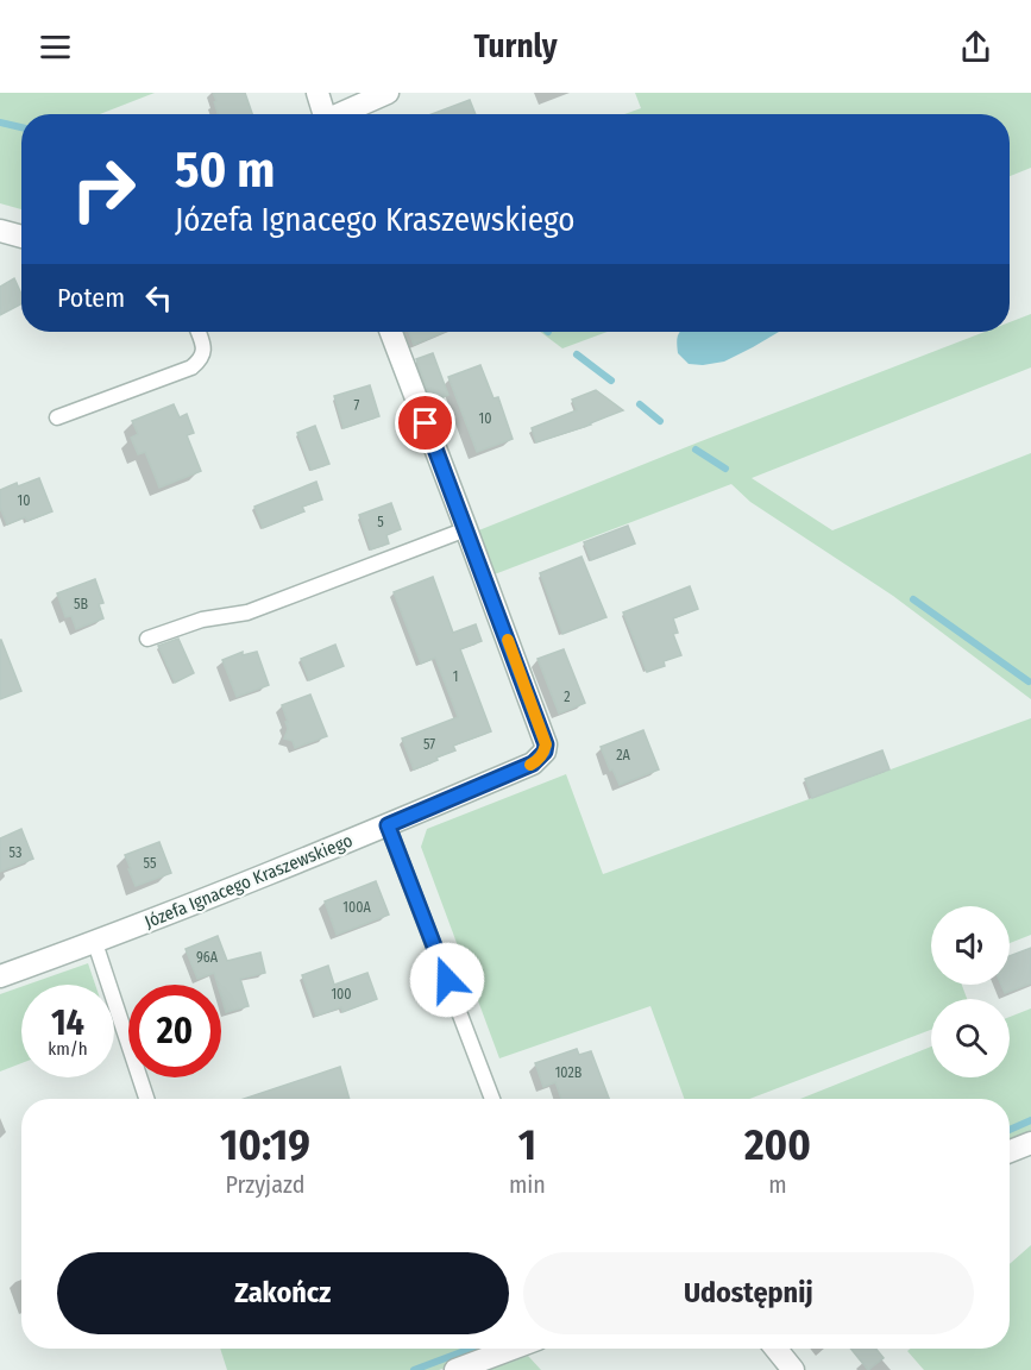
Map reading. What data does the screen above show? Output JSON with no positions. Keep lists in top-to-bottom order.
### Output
{
  "streets": {
    "street": ["Józefa Ignacego Kraszewskiego"]
  },
  "house_numbers": [
    "7",
    "10",
    "10",
    "5",
    "5B",
    "1",
    "2",
    "57",
    "2A",
    "53",
    "55",
    "100A",
    "96A",
    "100",
    "102B"
  ],
  "page": {
    "header": "Turnly",
    "turn": ["50 m", "Józefa Ignacego Kraszewskiego"],
    "then": "Potem",
    "speed": "14 km/h",
    "limit": "20",
    "eta": [
      "10:19",
      "Przyjazd",
      "1",
      "min",
      "200",
      "m"
    ],
    "buttons": ["Zakończ", "Udostępnij"]
  }
}
